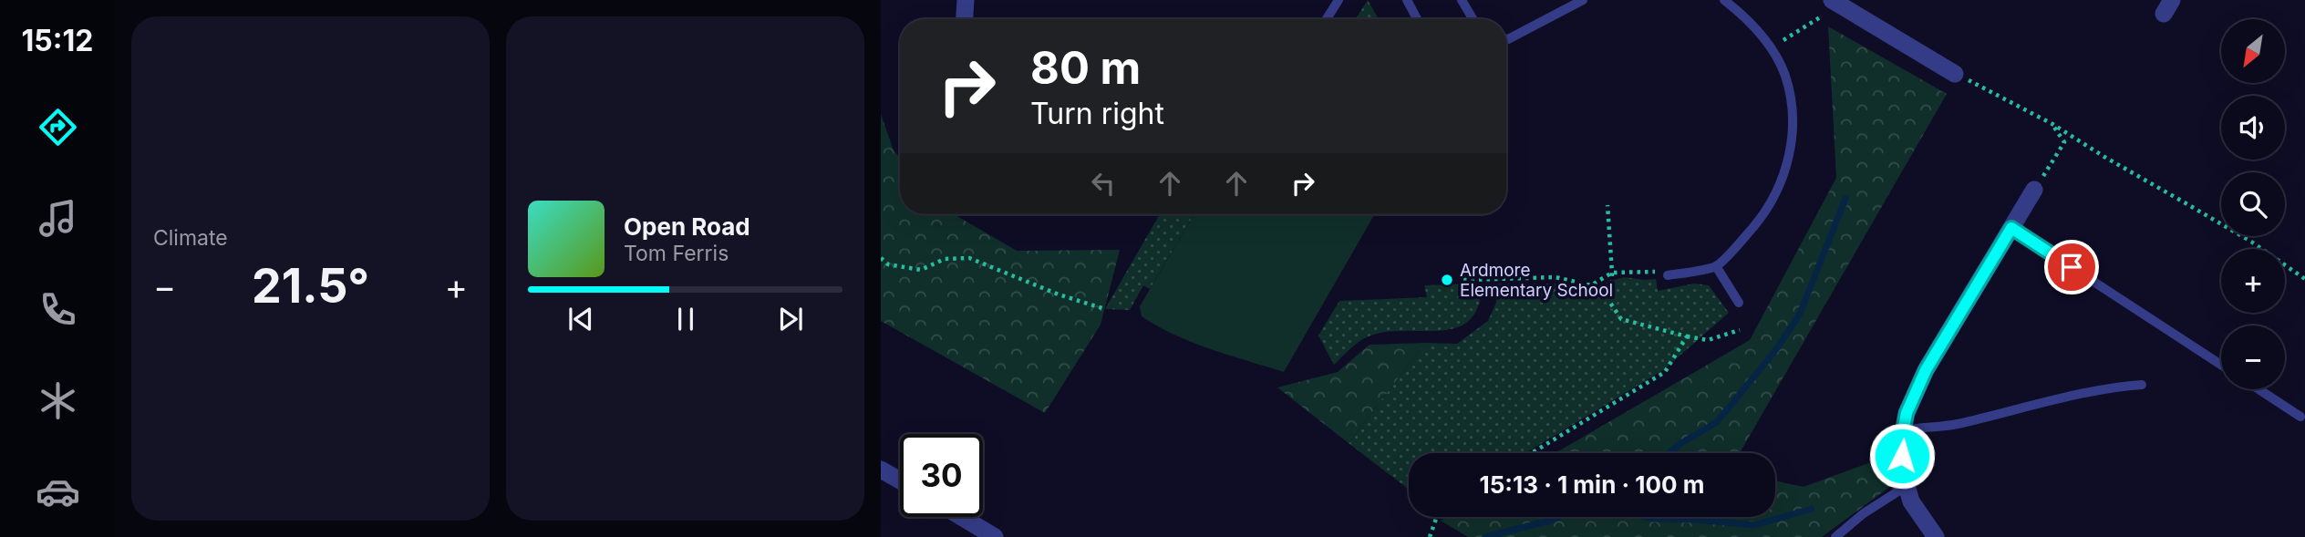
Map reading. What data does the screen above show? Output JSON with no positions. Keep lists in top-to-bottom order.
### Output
{
  "places": ["Ardmore Elementary School"],
  "north": "bottom left",
  "page": {
    "tabs": "15:12",
    "tile": "Climate",
    "map_buttons": ["+", "−"],
    "turn": ["80 m", "Turn right"],
    "song": ["Open Road", "Tom Ferris"],
    "heat": ["−", "21.5°", "+"],
    "limit": "30",
    "trip": "15:13 · 1 min · 100 m"
  }
}
